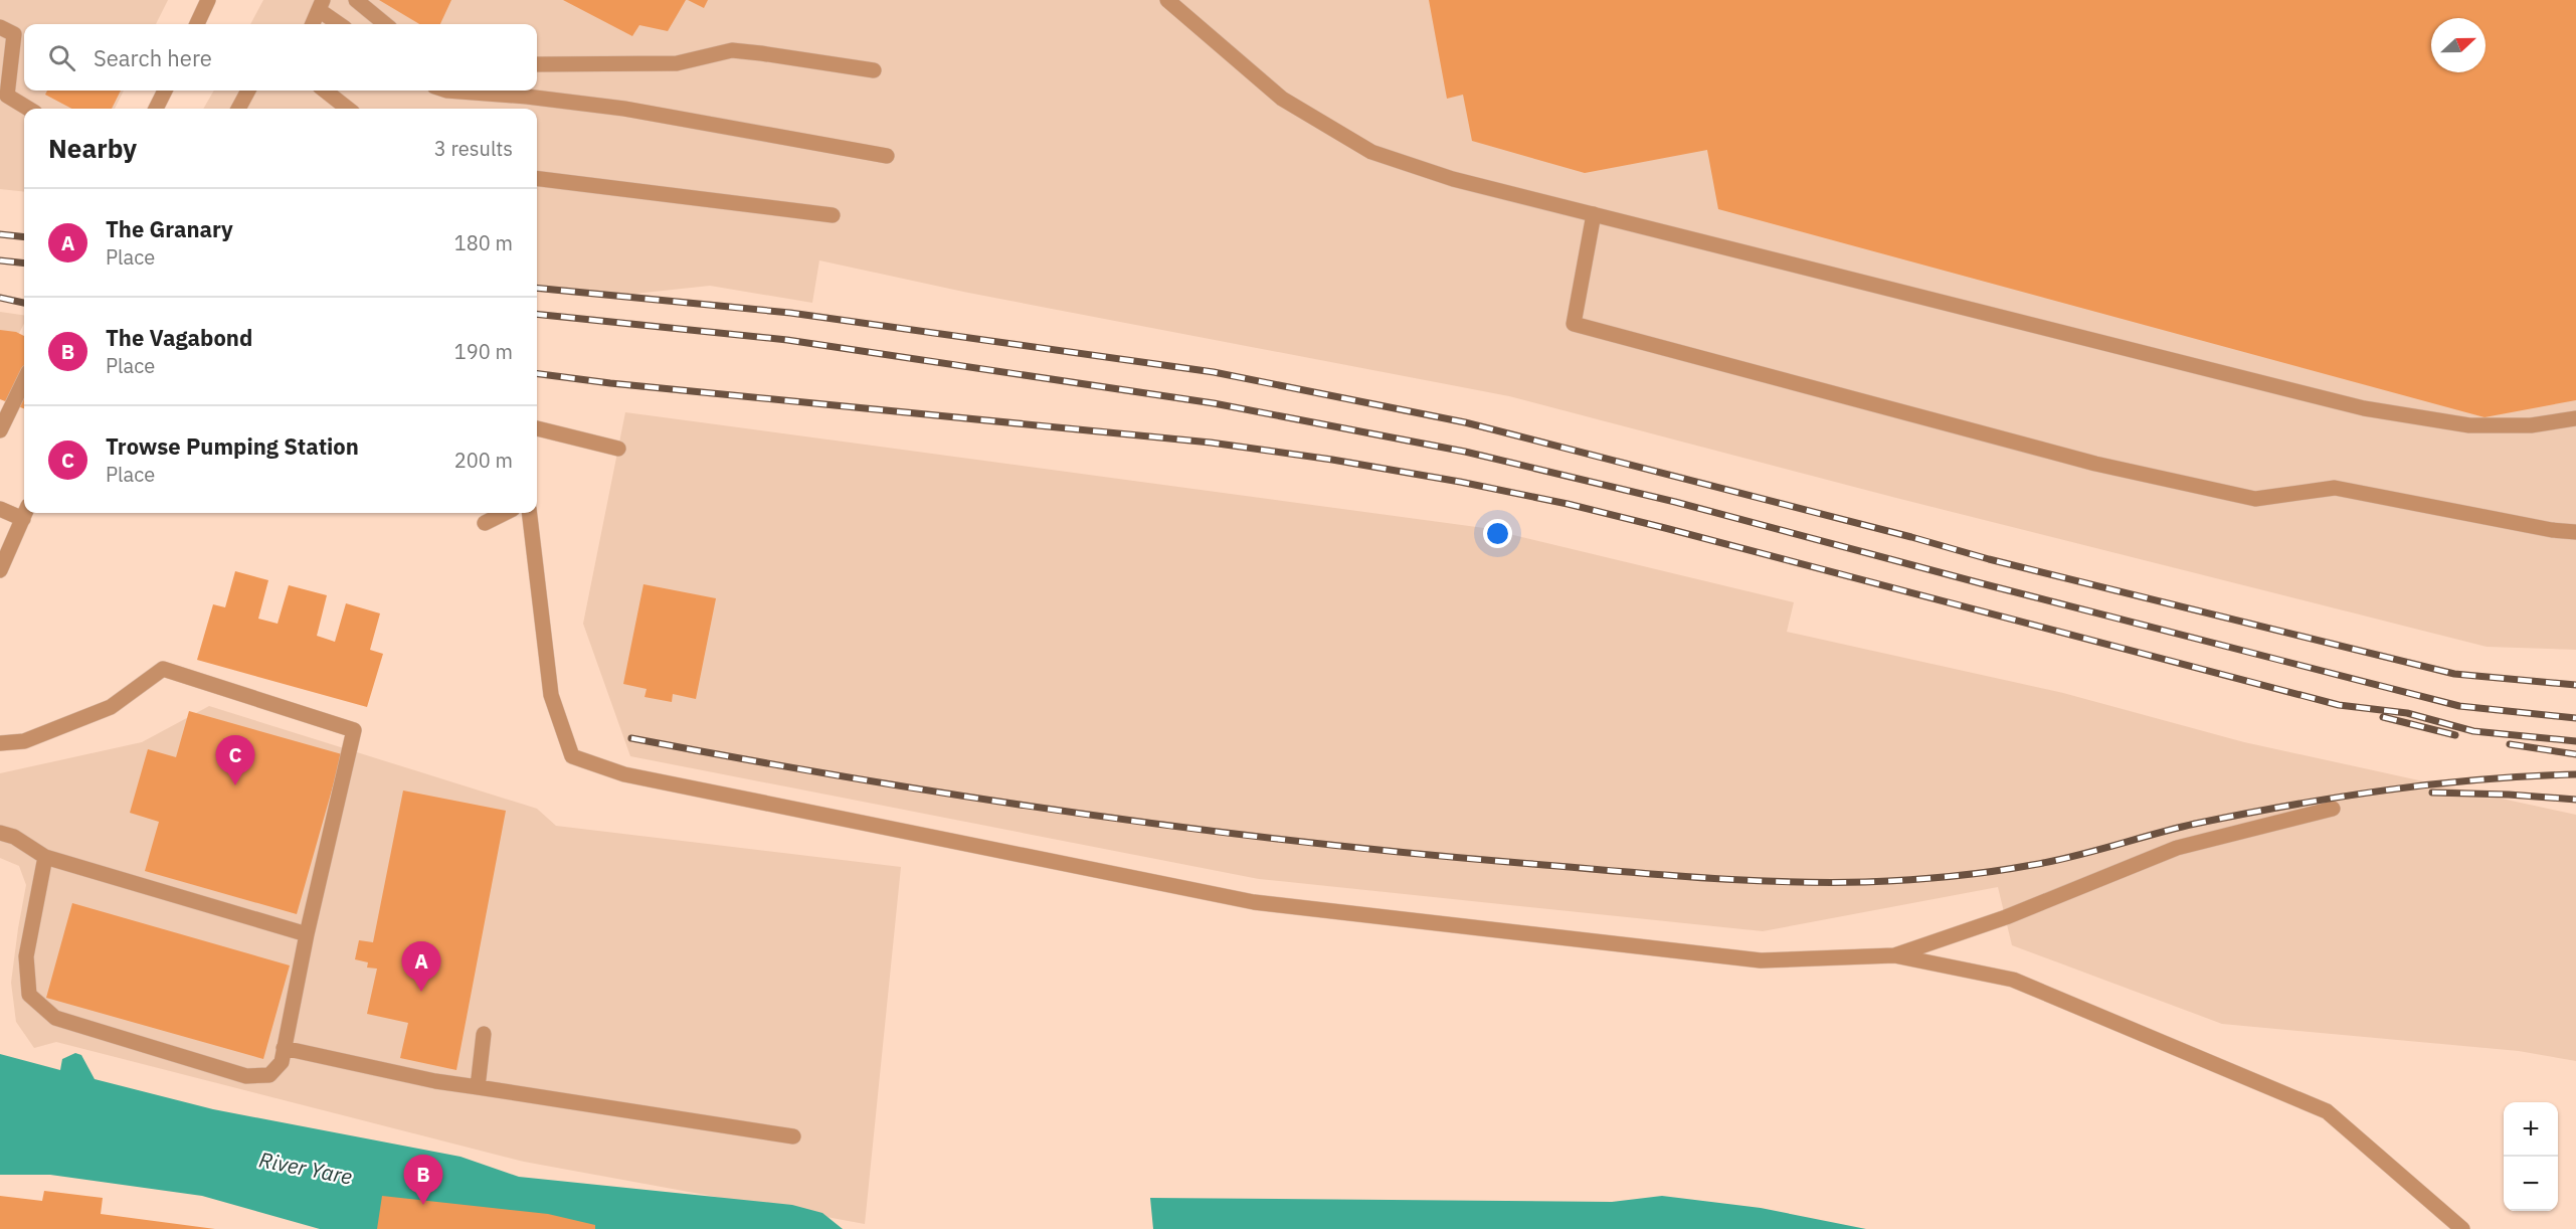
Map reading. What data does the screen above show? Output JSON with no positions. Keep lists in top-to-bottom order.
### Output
{
  "water": ["River Yare"],
  "north": "right",
  "page": {
    "search": "Search here",
    "heading": ["Nearby", "3 results"],
    "list": [
      {
        "mark": "A",
        "name": "The Granary",
        "note": "Place",
        "value": "180 m"
      },
      {
        "mark": "B",
        "name": "The Vagabond",
        "note": "Place",
        "value": "190 m"
      },
      {
        "mark": "C",
        "name": "Trowse Pumping Station",
        "note": "Place",
        "value": "200 m"
      }
    ],
    "pins": ["C", "A", "B"],
    "map_buttons": ["+", "−"]
  }
}
